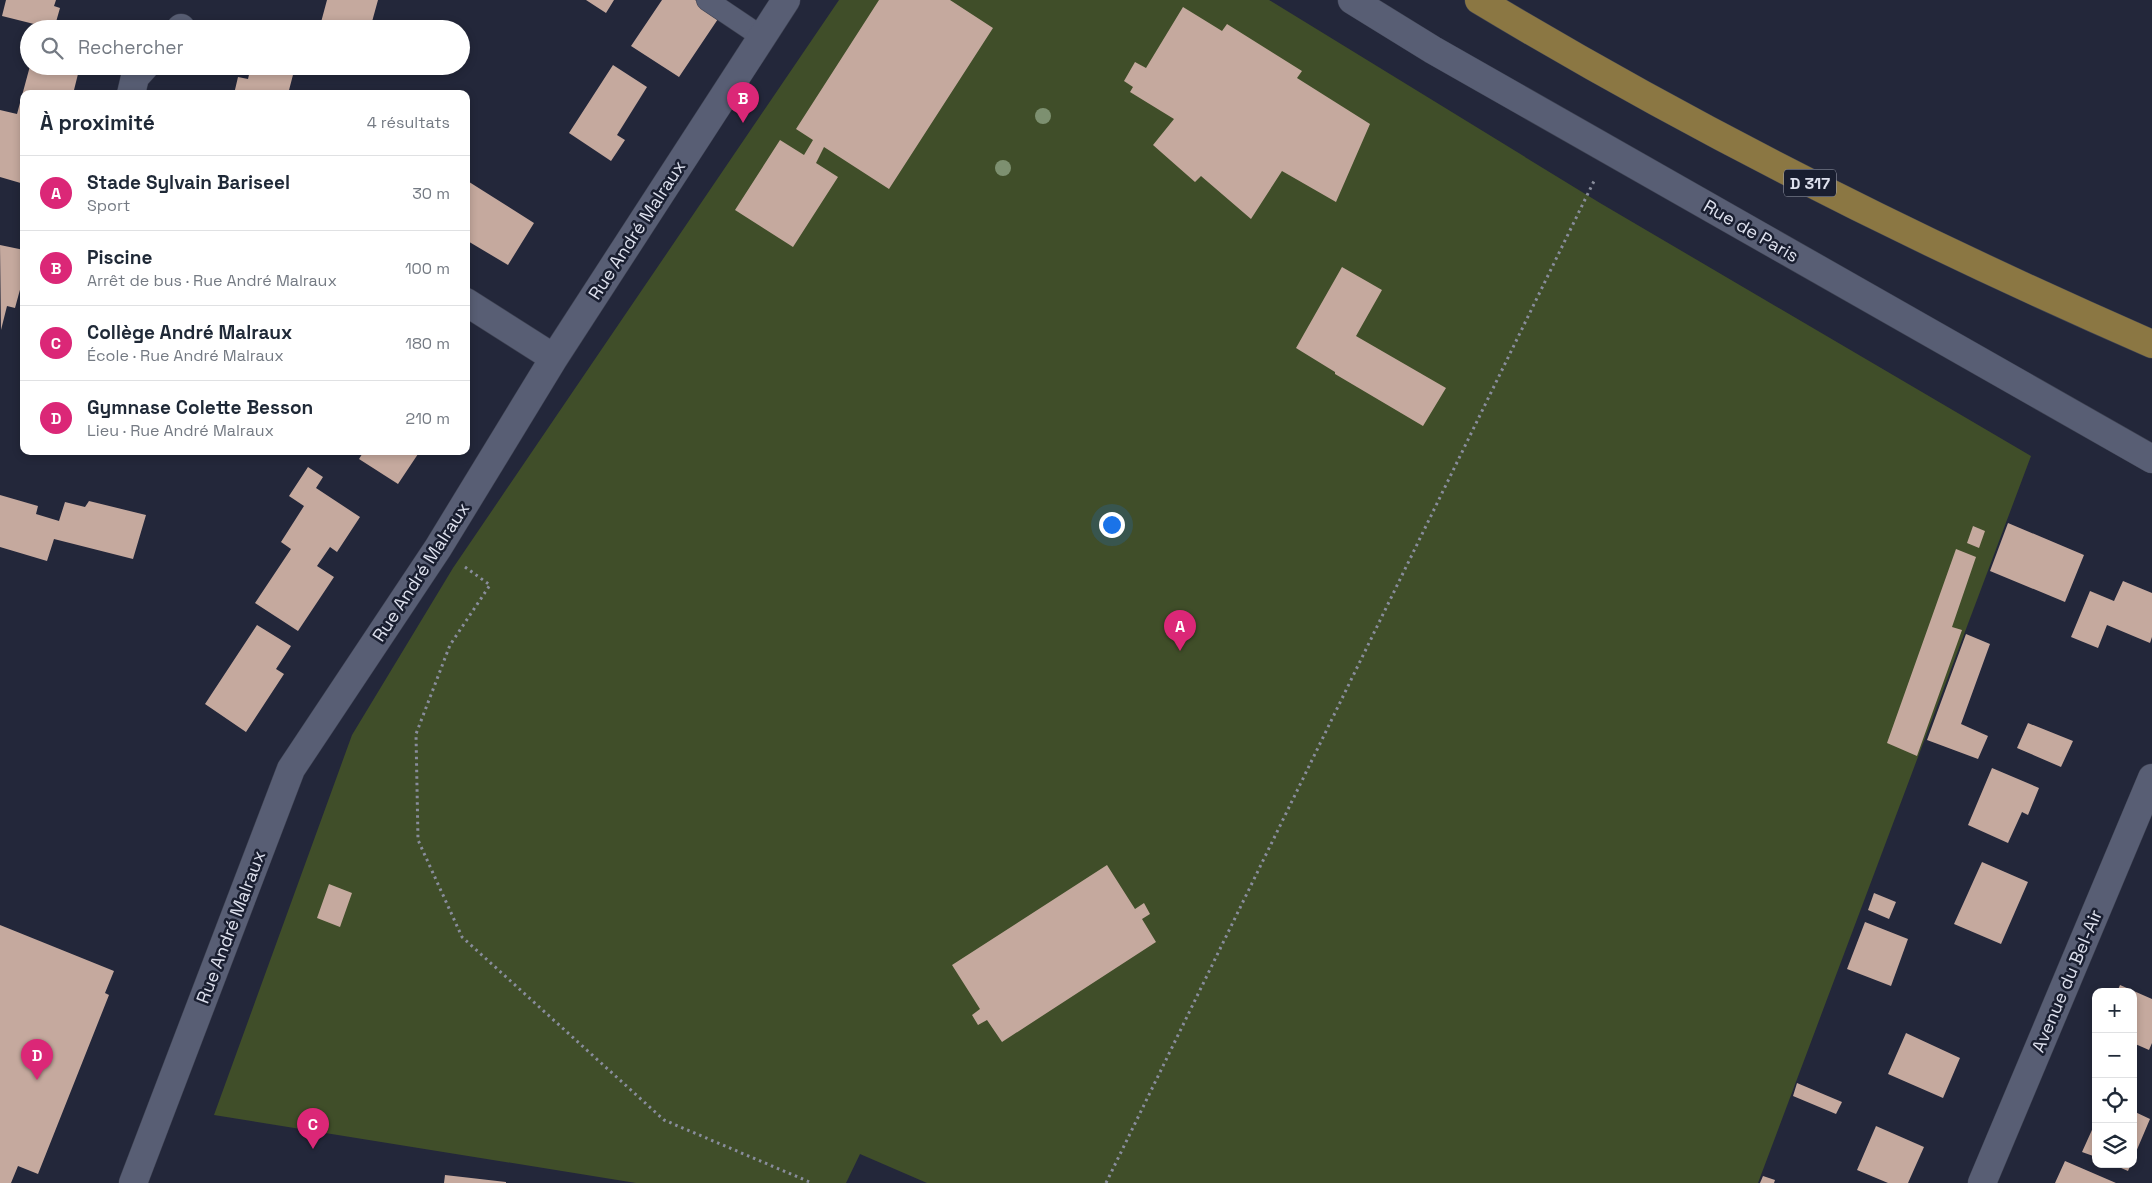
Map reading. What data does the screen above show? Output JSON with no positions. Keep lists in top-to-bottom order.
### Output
{
  "streets": {
    "main road": ["D 317"],
    "street": ["Rue André Malraux", "Rue de Paris", "Avenue du Bel-Air"]
  },
  "page": {
    "search": "Rechercher",
    "pins": [
      "B",
      "A",
      "D",
      "C"
    ],
    "heading": ["À proximité", "4 résultats"],
    "list": [
      {
        "mark": "A",
        "name": "Stade Sylvain Bariseel",
        "note": "Sport",
        "value": "30 m"
      },
      {
        "mark": "B",
        "name": "Piscine",
        "note": "Arrêt de bus · Rue André Malraux",
        "value": "100 m"
      },
      {
        "mark": "C",
        "name": "Collège André Malraux",
        "note": "École · Rue André Malraux",
        "value": "180 m"
      },
      {
        "mark": "D",
        "name": "Gymnase Colette Besson",
        "note": "Lieu · Rue André Malraux",
        "value": "210 m"
      }
    ],
    "map_buttons": ["+", "−"]
  }
}
